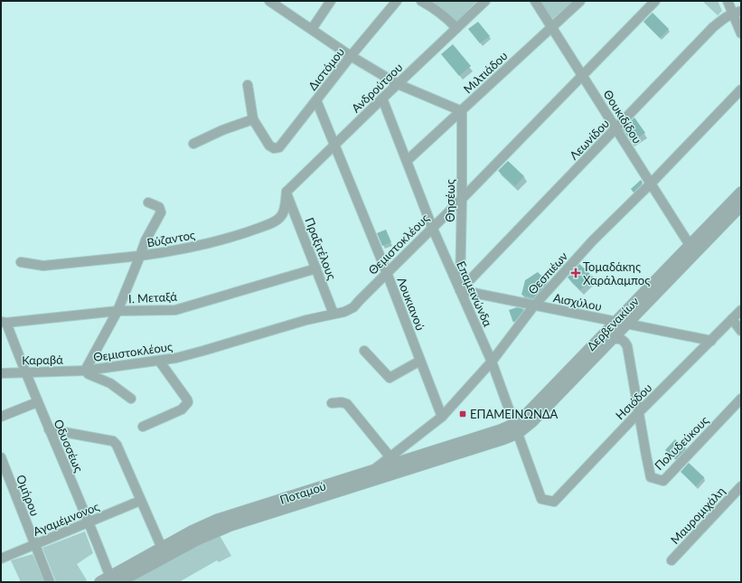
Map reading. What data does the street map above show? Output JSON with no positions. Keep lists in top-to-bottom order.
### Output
{
  "streets": {
    "street": [
      "Διστόμου",
      "Μιλτιάδου",
      "Ανδρούτσου",
      "Θουκιδίδου",
      "Λεωνίδου",
      "Θησέως",
      "Βύζαντος",
      "Θεμιστοκλέους",
      "Πραξιτέλους",
      "Θεσπιέων",
      "Επαμεινώνδα",
      "Ι. Μεταξά",
      "Αισχύλου",
      "Λουκιανού",
      "Δερβενακίων",
      "Καραβά",
      "Ησιόδου",
      "Πολυδεύκους",
      "Οδυσσέως",
      "Ποταμού",
      "Ομήρου",
      "Μαυρομιχάλη",
      "Αγαμέμνονος"
    ]
  },
  "crossings": [
    ["Διστόμου", "Λουκιανού"],
    ["Μιλτιάδου", "Θουκιδίδου"],
    ["Μιλτιάδου", "Θησέως"],
    ["Μιλτιάδου", "Επαμεινώνδα"],
    ["Ανδρούτσου", "Βύζαντος"],
    ["Ανδρούτσου", "Πραξιτέλους"],
    ["Ανδρούτσου", "Επαμεινώνδα"],
    ["Ανδρούτσου", "Λουκιανού"],
    ["Θουκιδίδου", "Λεωνίδου"],
    ["Θουκιδίδου", "Θεμιστοκλέους"],
    ["Θουκιδίδου", "Θεσπιέων"],
    ["Θουκιδίδου", "Δερβενακίων"],
    ["Λεωνίδου", "Θησέως"],
    ["Λεωνίδου", "Επαμεινώνδα"],
    ["Λεωνίδου", "Αισχύλου"],
    ["Θησέως", "Θεμιστοκλέους"],
    ["Θησέως", "Επαμεινώνδα"],
    ["Θησέως", "Αισχύλου"],
    ["Βύζαντος", "Θεμιστοκλέους"],
    ["Βύζαντος", "Πραξιτέλους"],
    ["Βύζαντος", "Ι. Μεταξά"],
    ["Βύζαντος", "Καραβά"],
    ["Θεμιστοκλέους", "Πραξιτέλους"],
    ["Θεμιστοκλέους", "Επαμεινώνδα"],
    ["Θεμιστοκλέους", "Λουκιανού"],
    ["Θεμιστοκλέους", "Καραβά"],
    ["Πραξιτέλους", "Ι. Μεταξά"],
    ["Θεσπιέων", "Επαμεινώνδα"],
    ["Θεσπιέων", "Αισχύλου"],
    ["Θεσπιέων", "Λουκιανού"],
    ["Θεσπιέων", "Ποταμού"],
    ["Επαμεινώνδα", "Αισχύλου"],
    ["Επαμεινώνδα", "Δερβενακίων"],
    ["Επαμεινώνδα", "Ησιόδου"],
    ["Επαμεινώνδα", "Ποταμού"],
    ["Ι. Μεταξά", "Οδυσσέως"],
    ["Αισχύλου", "Δερβενακίων"],
    ["Αισχύλου", "Ησιόδου"],
    ["Δερβενακίων", "Ποταμού"],
    ["Καραβά", "Οδυσσέως"],
    ["Ησιόδου", "Πολυδεύκους"],
    ["Οδυσσέως", "Ποταμού"],
    ["Οδυσσέως", "Αγαμέμνονος"],
    ["Ομήρου", "Αγαμέμνονος"]
  ],
  "places": {
    "health": ["Τομαδάκης Χαράλαμπος"],
    "transit": ["ΕΠΑΜΕΙΝΩΝΔΑ"]
  }
}
